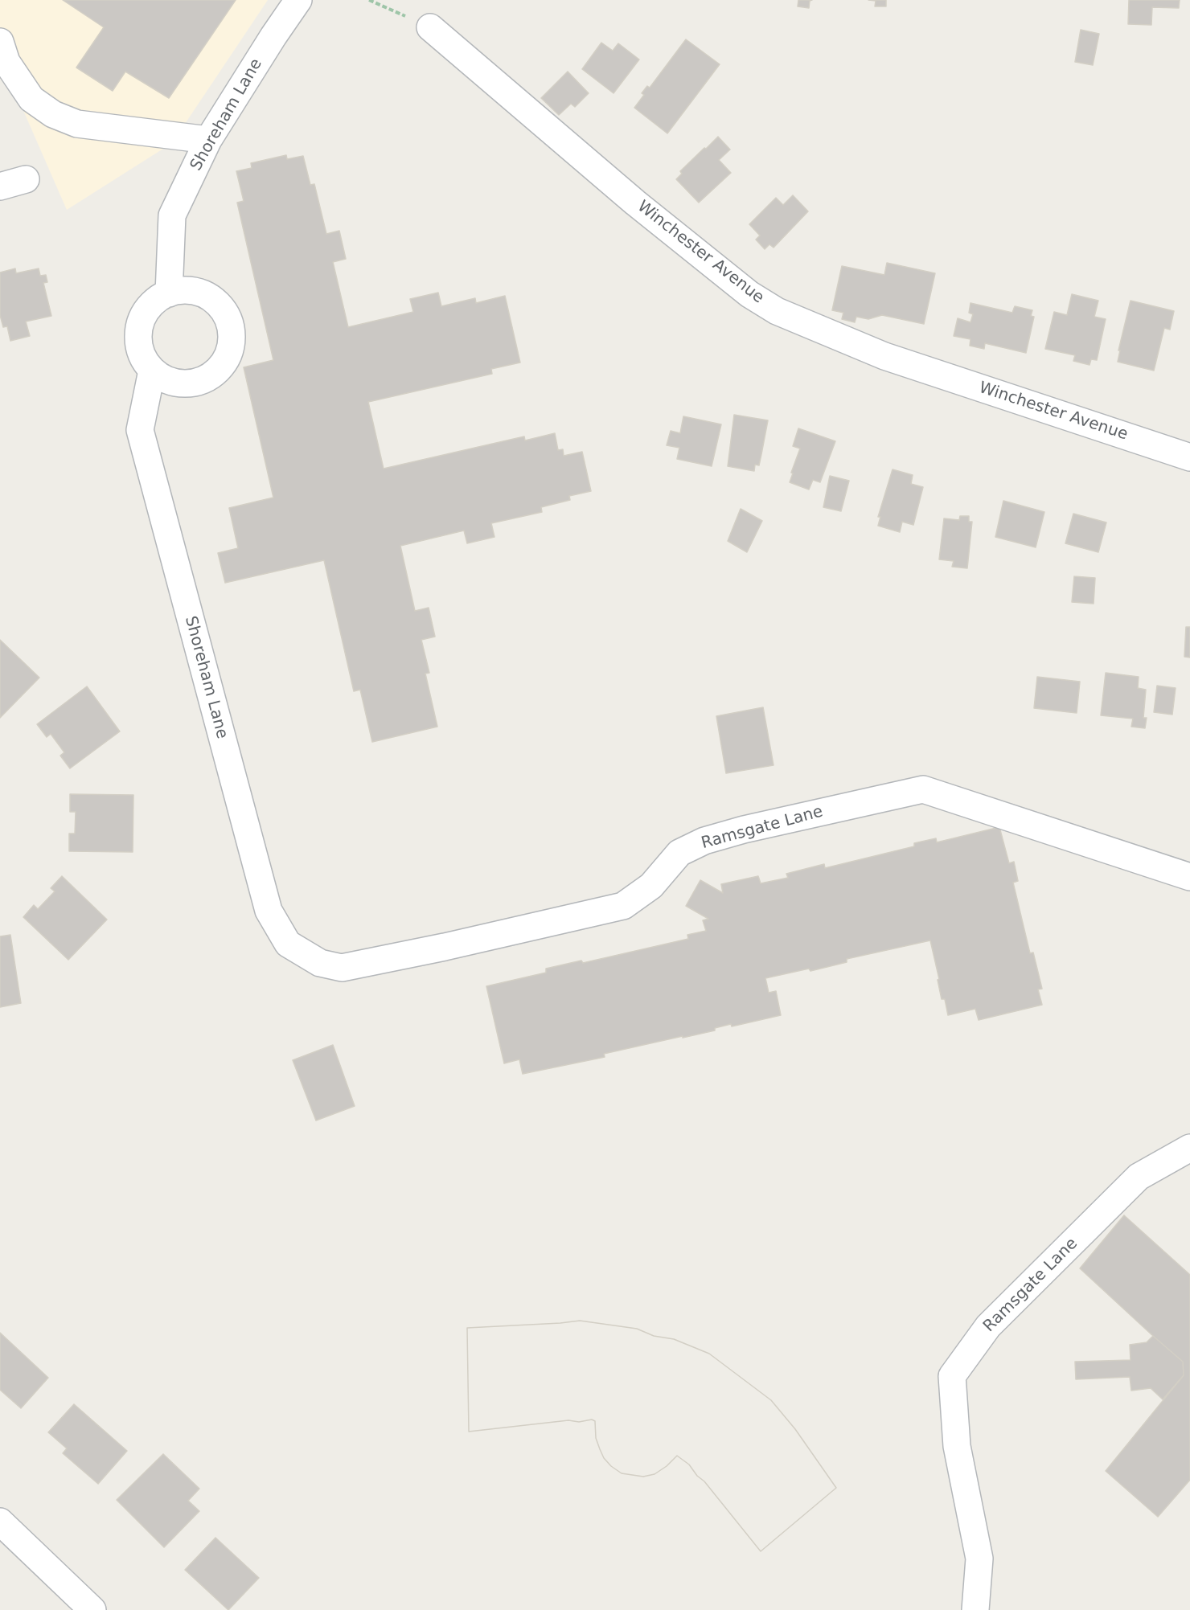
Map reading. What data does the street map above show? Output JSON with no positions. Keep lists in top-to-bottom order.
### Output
{
  "streets": {
    "street": ["Shoreham Lane", "Winchester Avenue", "Ramsgate Lane"]
  },
  "crossings": [
    ["Shoreham Lane", "Ramsgate Lane"]
  ]
}
